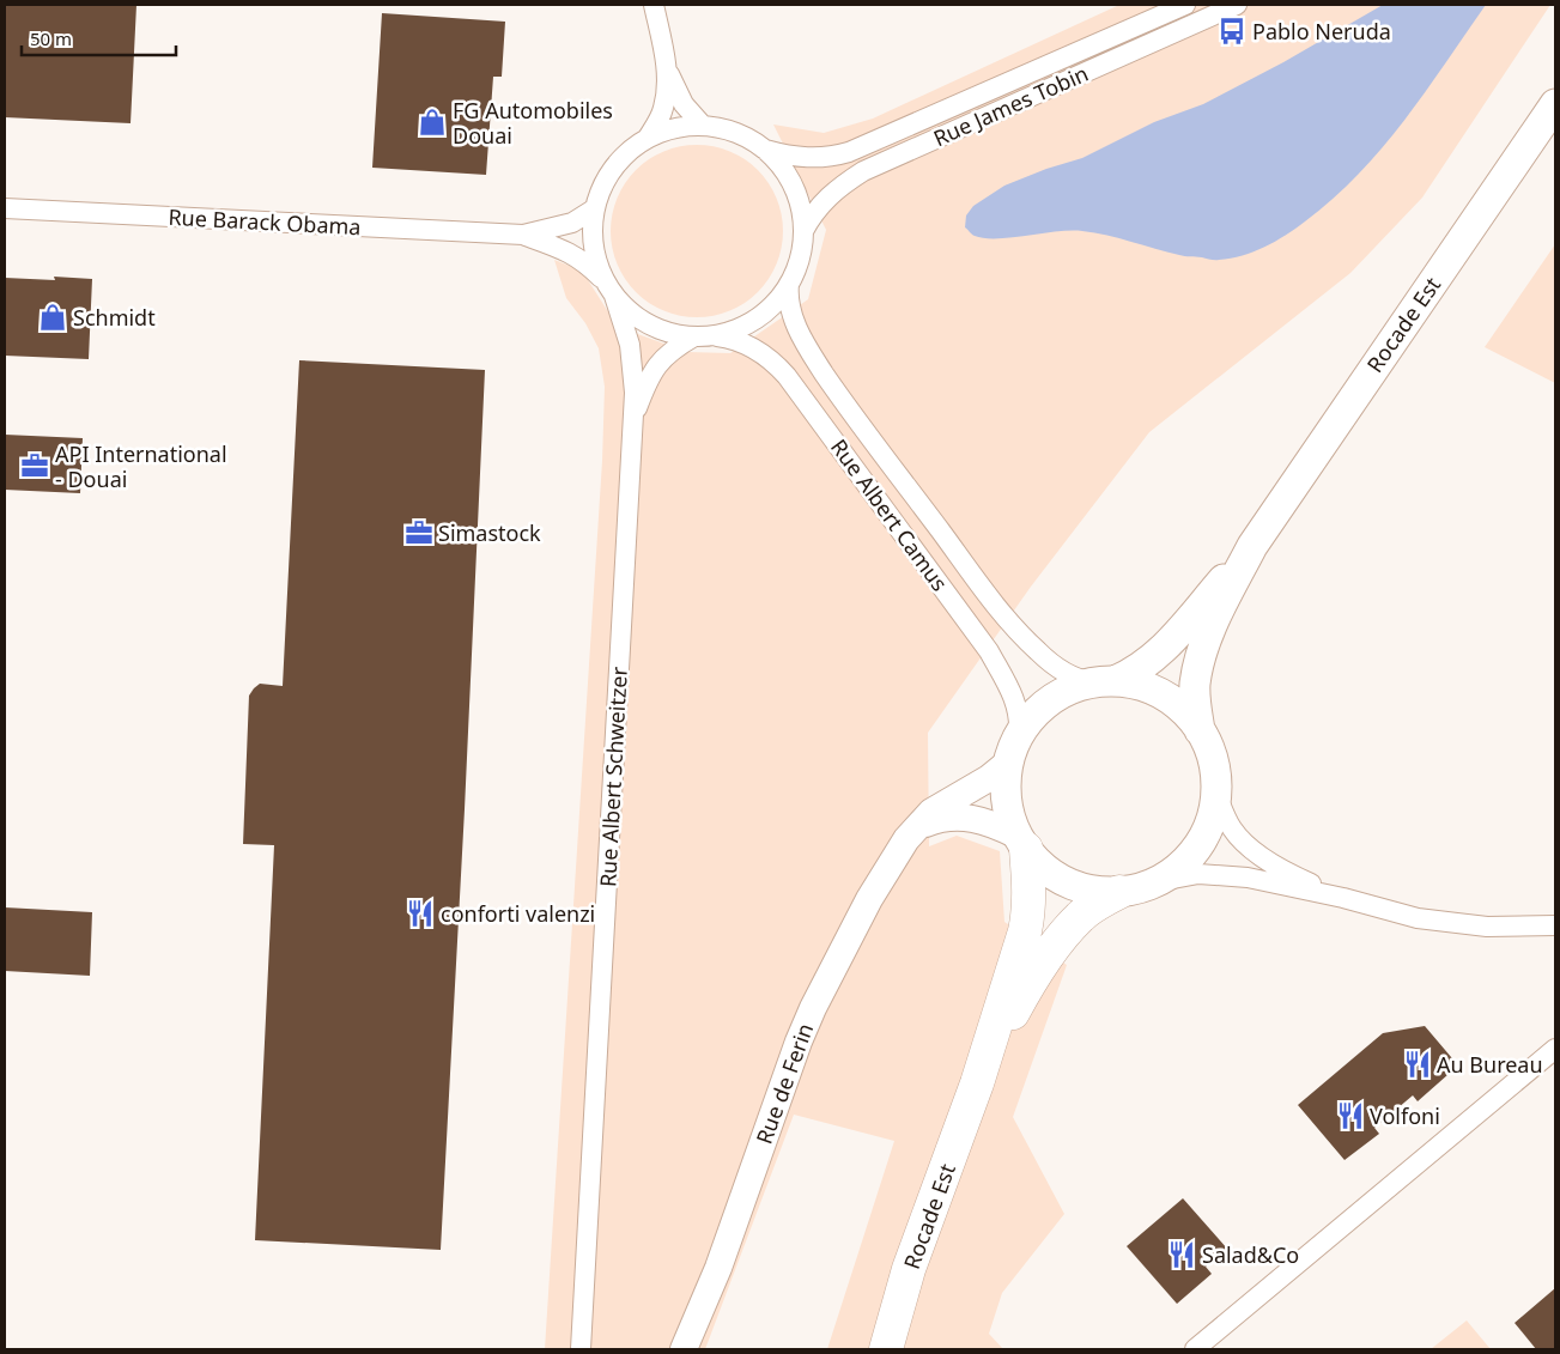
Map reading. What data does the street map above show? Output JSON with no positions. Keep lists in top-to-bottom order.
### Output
{
  "streets": {
    "highway": ["Rocade Est"],
    "street": [
      "Rue James Tobin",
      "Rue Barack Obama",
      "Rue Albert Camus",
      "Rue Albert Schweitzer",
      "Rue de Ferin"
    ]
  },
  "crossings": [
    ["Rue James Tobin", "Rue Barack Obama"],
    ["Rue James Tobin", "Rue Albert Camus"],
    ["Rue James Tobin", "Rue Albert Schweitzer"],
    ["Rue Barack Obama", "Rue Albert Camus"],
    ["Rue Barack Obama", "Rue Albert Schweitzer"],
    ["Rocade Est", "Rue Albert Camus"],
    ["Rocade Est", "Rue de Ferin"],
    ["Rue Albert Camus", "Rue Albert Schweitzer"],
    ["Rue Albert Camus", "Rue de Ferin"]
  ],
  "places": {
    "bus stop": ["Pablo Neruda"],
    "shop": ["FG Automobiles Douai", "Schmidt"],
    "office": ["API International - Douai", "Simastock"],
    "restaurant": [
      "conforti valenzi",
      "Au Bureau",
      "Volfoni",
      "Salad&Co"
    ]
  },
  "scale_bar": "50 m"
}
